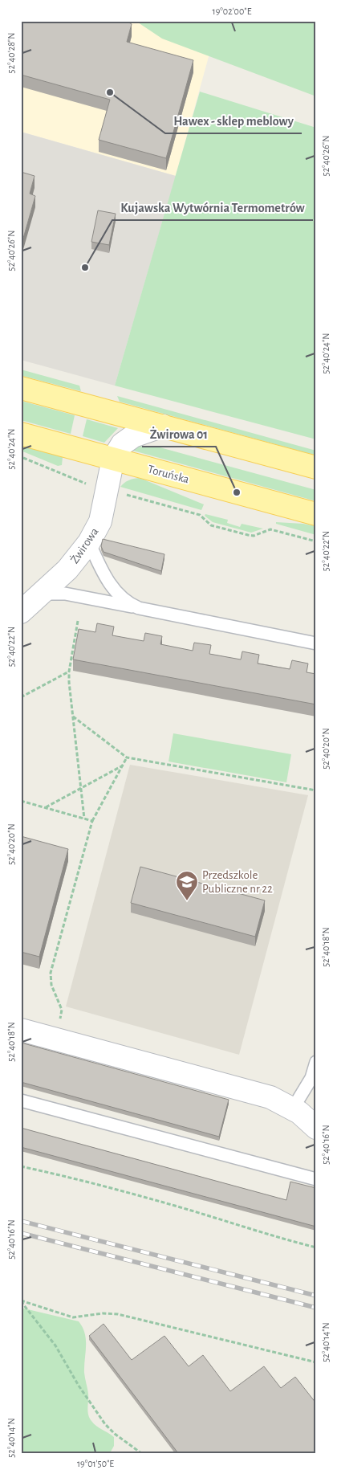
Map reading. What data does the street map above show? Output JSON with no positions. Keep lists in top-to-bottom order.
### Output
{
  "streets": {
    "main road": ["Toruńska"],
    "street": ["Żwirowa"]
  },
  "crossings": [
    ["Toruńska", "Żwirowa"]
  ],
  "places": {
    "other": ["Hawex - sklep meblowy", "Kujawska Wytwórnia Termometrów", "Żwirowa 01"],
    "school or university": ["Przedszkole Publiczne nr 22"]
  },
  "coordinates": [
    "19°02'00\"E",
    "52°40'28\"N",
    "52°40'26\"N",
    "52°40'24\"N",
    "52°40'22\"N",
    "52°40'20\"N",
    "52°40'18\"N",
    "52°40'16\"N",
    "52°40'14\"N",
    "19°01'50\"E"
  ]
}
